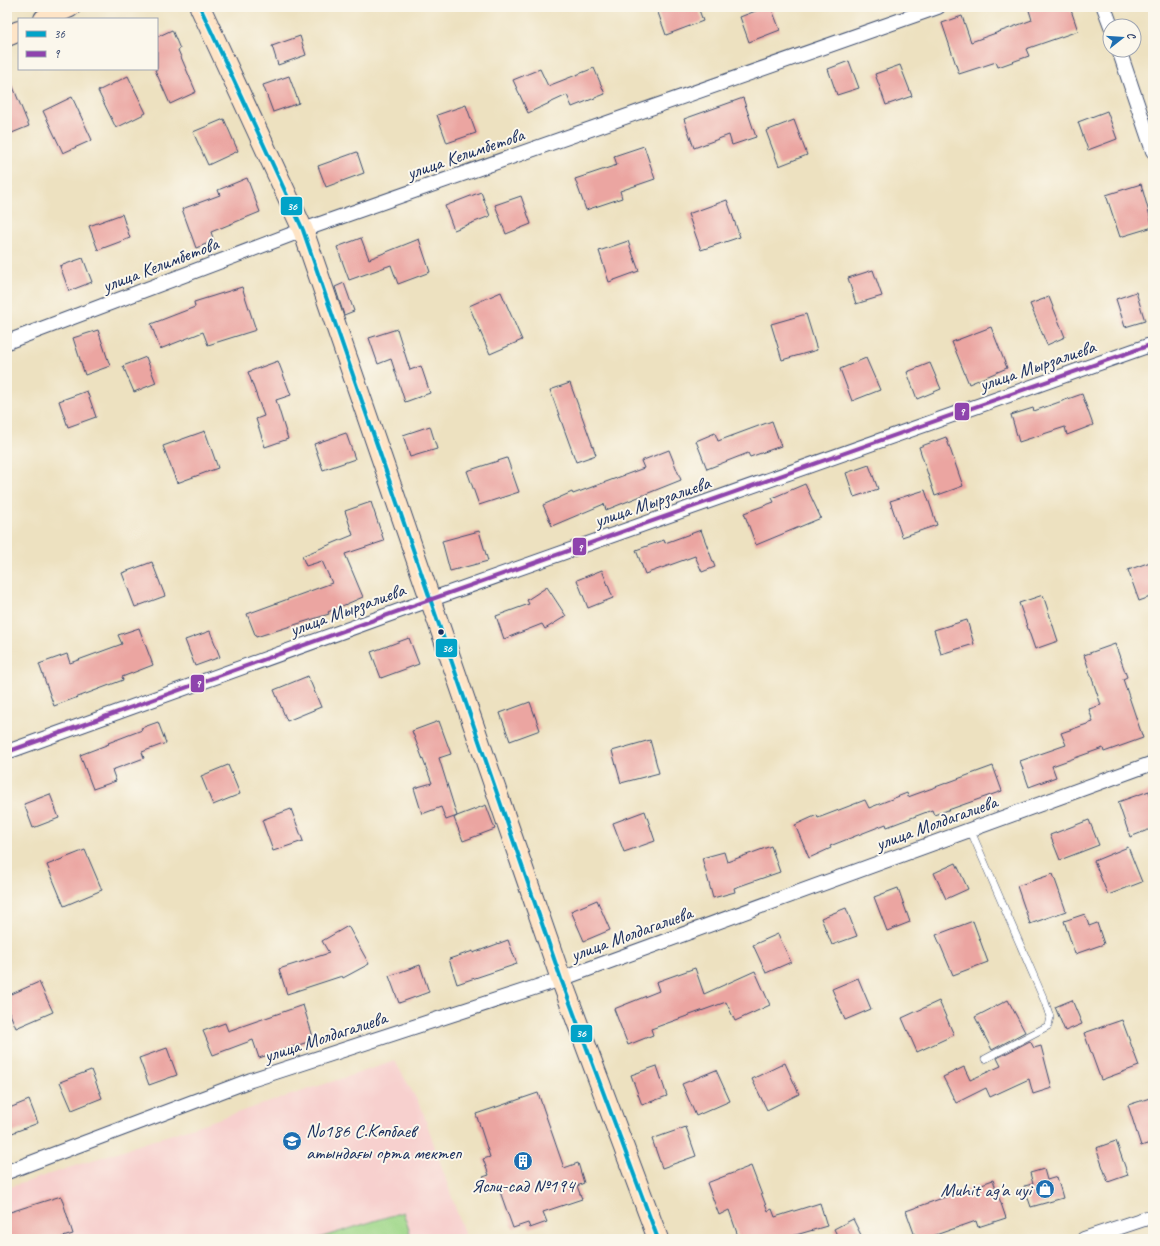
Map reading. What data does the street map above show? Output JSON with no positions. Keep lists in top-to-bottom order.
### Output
{
  "streets": {
    "street": ["улица Келимбетова", "улица Мырзалиева", "улица Молдагалиева"]
  },
  "places": {
    "school or university": ["No186 С.Көпбаев атындағы орта мектеп"],
    "building": ["Ясли-сад №194"],
    "shop": ["Muhit ag'a uyi"]
  },
  "lines": ["transit line 36", "transit line 9"],
  "legend": ["36", "9"],
  "north": "right"
}
